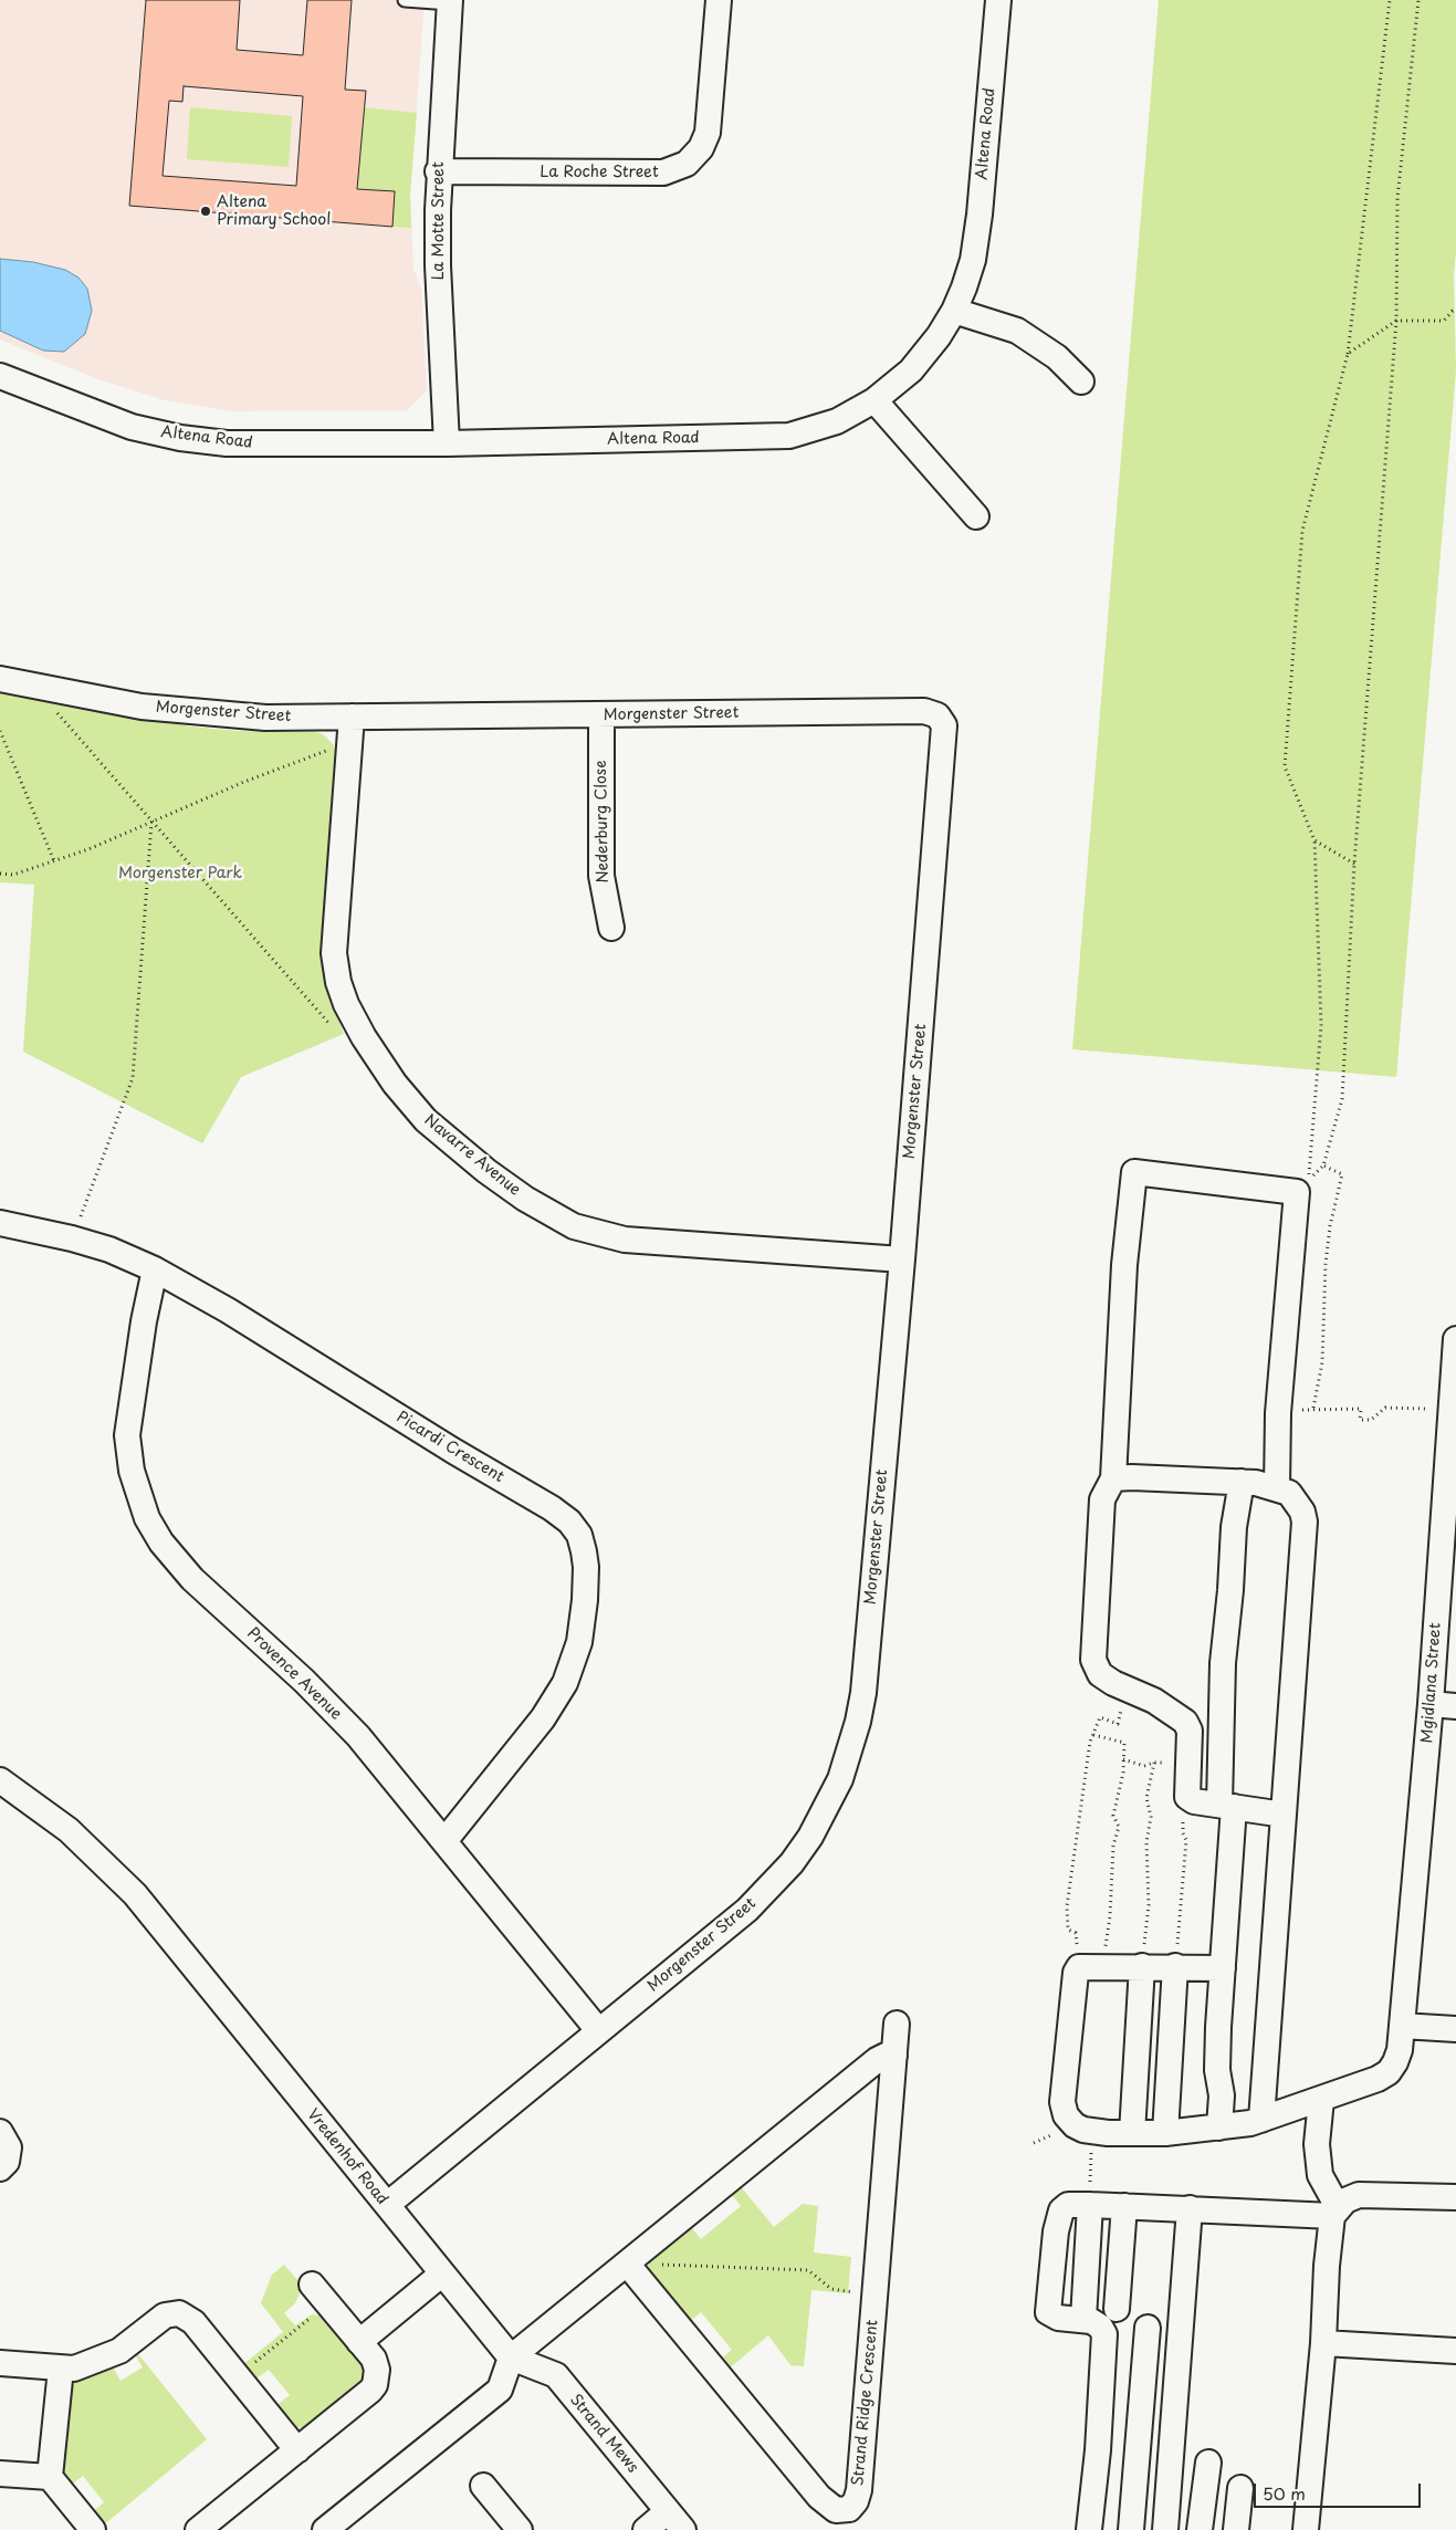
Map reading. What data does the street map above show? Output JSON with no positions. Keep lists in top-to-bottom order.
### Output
{
  "streets": {
    "street": [
      "Altena Road",
      "La Roche Street",
      "La Motte Street",
      "Morgenster Street",
      "Nederburg Close",
      "Navarre Avenue",
      "Picardi Crescent",
      "Provence Avenue",
      "Mgidlana Street",
      "Vredenhof Road",
      "Strand Ridge Crescent",
      "Strand Mews"
    ]
  },
  "crossings": [
    ["Altena Road", "La Motte Street"],
    ["La Roche Street", "La Motte Street"],
    ["Morgenster Street", "Nederburg Close"],
    ["Morgenster Street", "Navarre Avenue"],
    ["Morgenster Street", "Provence Avenue"],
    ["Morgenster Street", "Vredenhof Road"],
    ["Picardi Crescent", "Provence Avenue"],
    ["Vredenhof Road", "Strand Mews"]
  ],
  "parks": ["Morgenster Park"],
  "places": ["Altena Primary School"],
  "scale_bar": "50 m"
}
